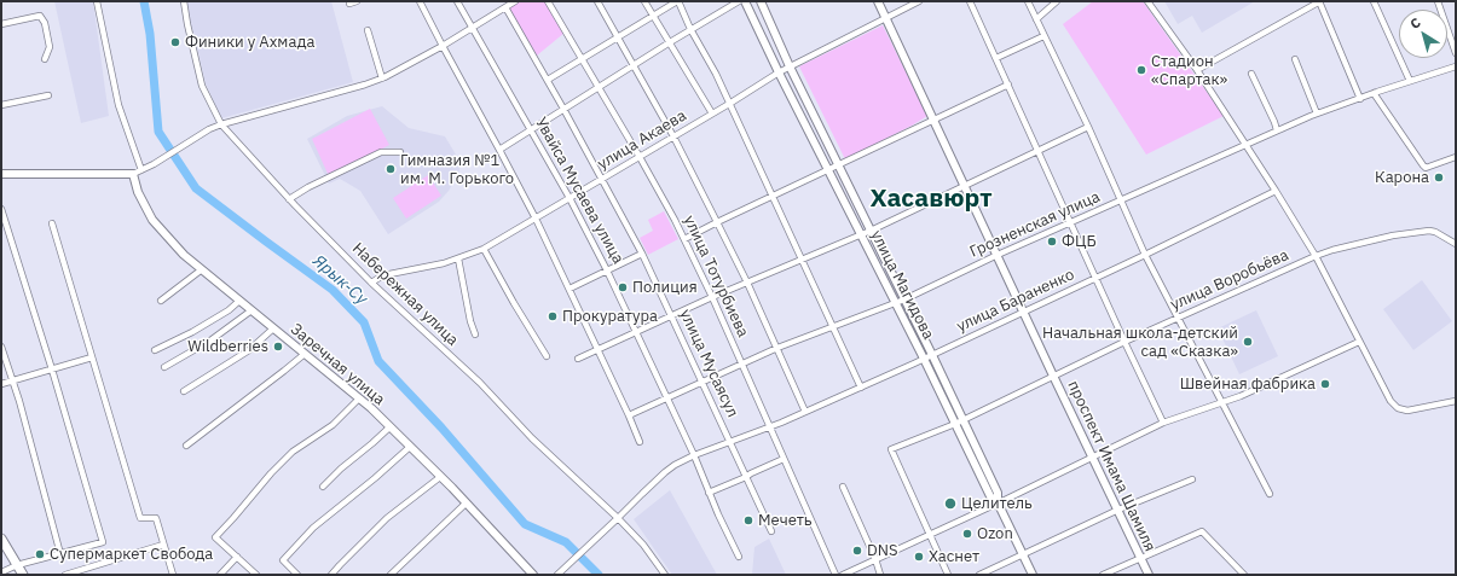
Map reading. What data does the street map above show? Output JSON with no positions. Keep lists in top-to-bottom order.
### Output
{
  "streets": {
    "main road": ["улица Магидова", "Заречная улица", "проспект Имама Шамиля"],
    "street": [
      "улица Акаева",
      "Увайса Мусаева улица",
      "Грозненская улица",
      "улица Тотурбиева",
      "улица Воробьёва",
      "Набережная улица",
      "улица Бараненко",
      "улица Мусаясул"
    ]
  },
  "crossings": [
    ["улица Акаева", "Увайса Мусаева улица"],
    ["улица Акаева", "улица Тотурбиева"],
    ["улица Акаева", "улица Магидова"],
    ["улица Акаева", "Набережная улица"],
    ["улица Акаева", "улица Мусаясул"],
    ["улица Акаева", "проспект Имама Шамиля"],
    ["Увайса Мусаева улица", "Грозненская улица"],
    ["Увайса Мусаева улица", "улица Бараненко"],
    ["Грозненская улица", "улица Тотурбиева"],
    ["Грозненская улица", "улица Магидова"],
    ["Грозненская улица", "улица Мусаясул"],
    ["Грозненская улица", "проспект Имама Шамиля"],
    ["улица Тотурбиева", "улица Бараненко"],
    ["улица Воробьёва", "улица Магидова"],
    ["улица Воробьёва", "проспект Имама Шамиля"],
    ["улица Магидова", "улица Бараненко"],
    ["Набережная улица", "улица Бараненко"],
    ["улица Бараненко", "улица Мусаясул"],
    ["улица Бараненко", "проспект Имама Шамиля"]
  ],
  "districts": ["Хасавюрт"],
  "water": ["Ярык-Су"],
  "places": [
    "Финики у Ахмада",
    "Стадион «Спартак»",
    "Гимназия №1 им. М. Горького",
    "Карона",
    "ФЦБ",
    "Полиция",
    "Прокуратура",
    "Начальная школа-детский сад «Сказка»",
    "Wildberries",
    "Швейная фабрика",
    "Целитель",
    "Мечеть",
    "Ozon",
    "DNS",
    "Супермаркет Свобода",
    "Хаснет"
  ],
  "north": "top left"
}
